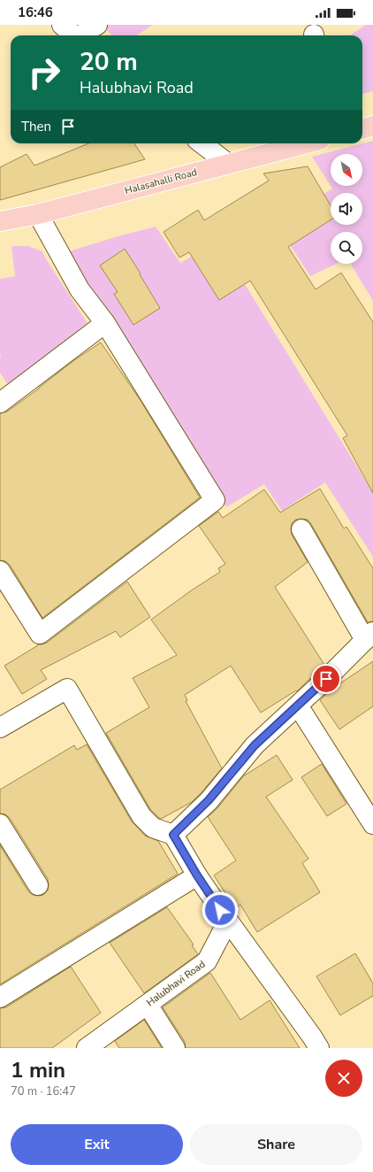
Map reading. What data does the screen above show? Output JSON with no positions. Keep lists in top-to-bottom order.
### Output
{
  "streets": {
    "main road": ["Halasahalli Road"],
    "street": ["Halubhavi Road"]
  },
  "north": "bottom right",
  "page": {
    "status": "16:46",
    "turn": ["20 m", "Halubhavi Road"],
    "then": "Then",
    "heading": ["1 min", "70 m · 16:47"],
    "buttons": ["Exit", "Share"]
  }
}
